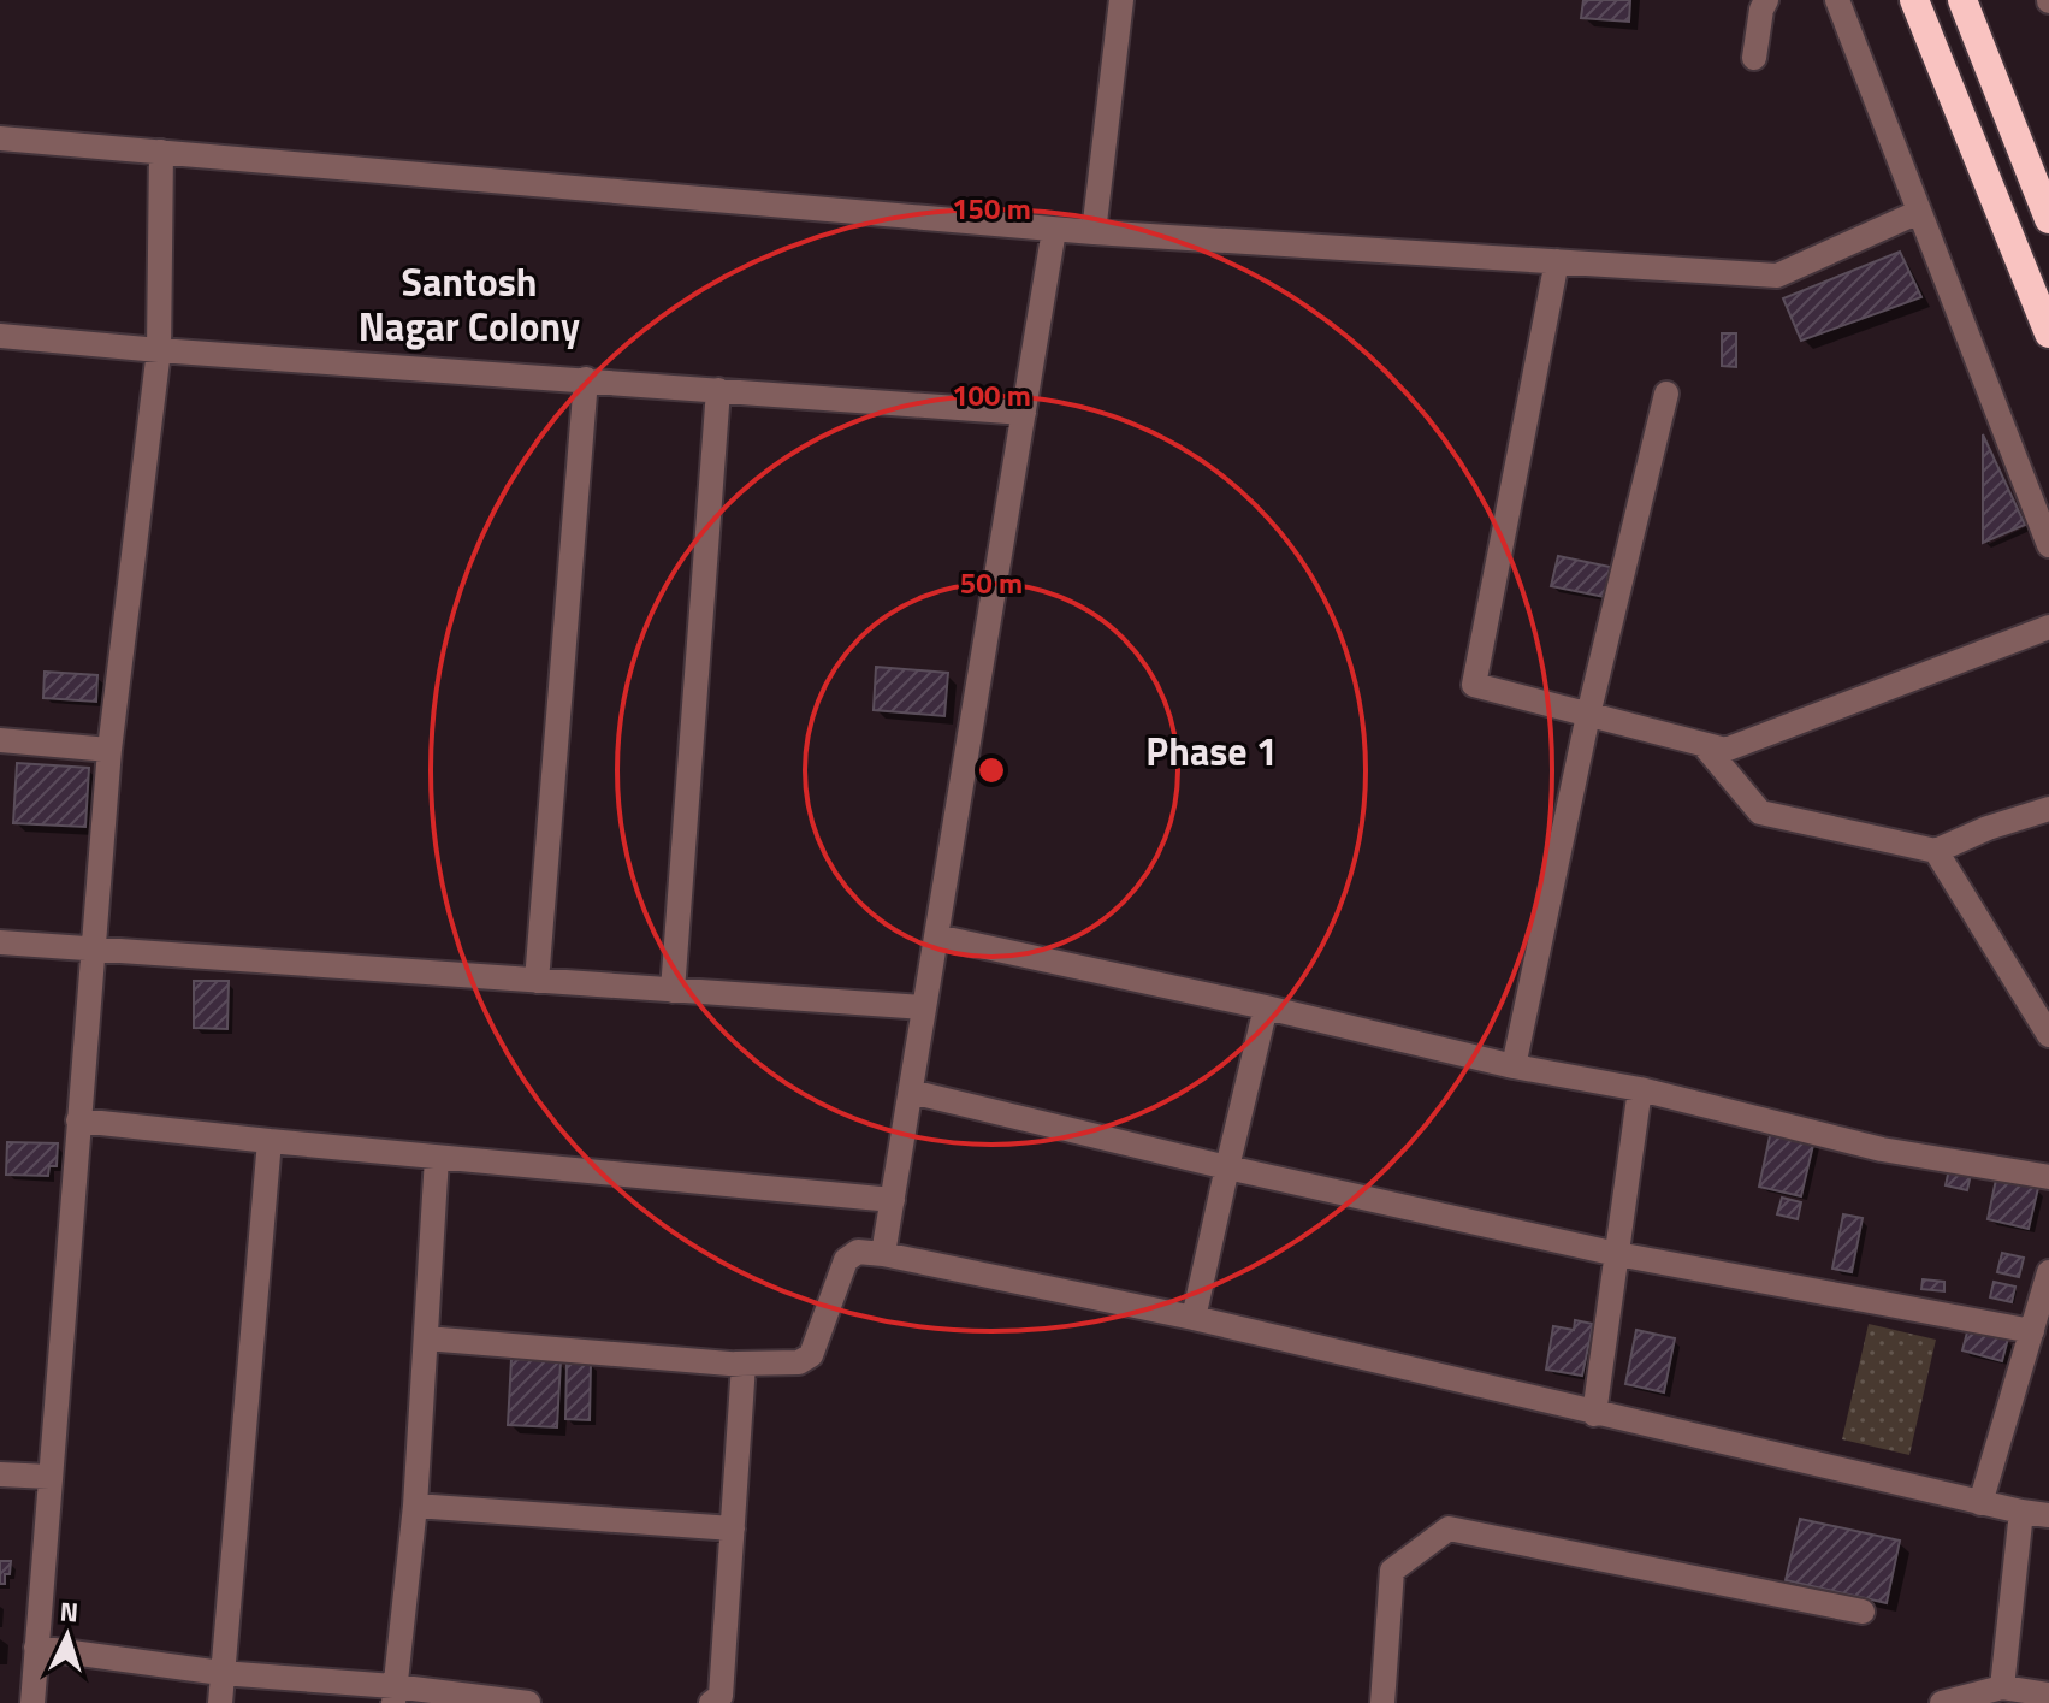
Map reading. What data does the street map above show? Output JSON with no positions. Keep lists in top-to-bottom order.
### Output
{
  "districts": ["Santosh Nagar Colony", "Phase 1"],
  "north": "top",
  "rings": ["150 m", "100 m", "50 m"]
}
